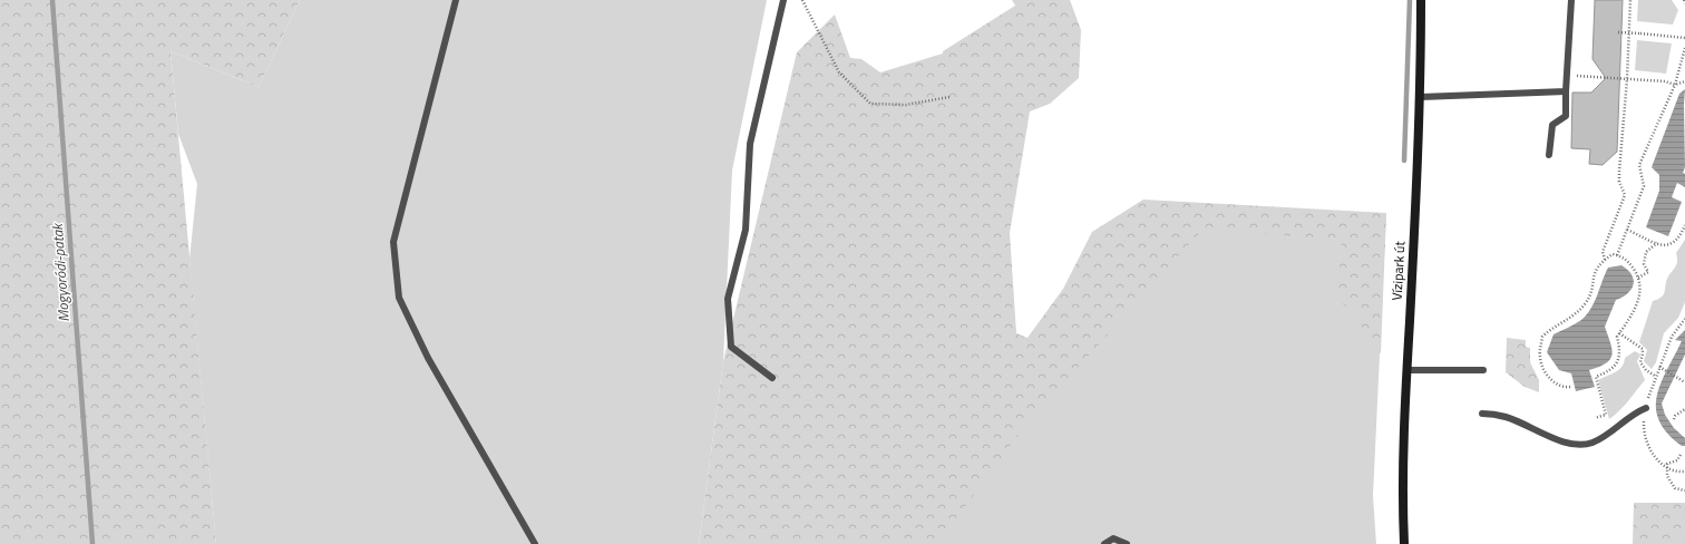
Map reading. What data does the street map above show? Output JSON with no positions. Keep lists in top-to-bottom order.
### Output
{
  "streets": {
    "street": ["Vízipark út"]
  },
  "water": ["Mogyoródi-patak"]
}
